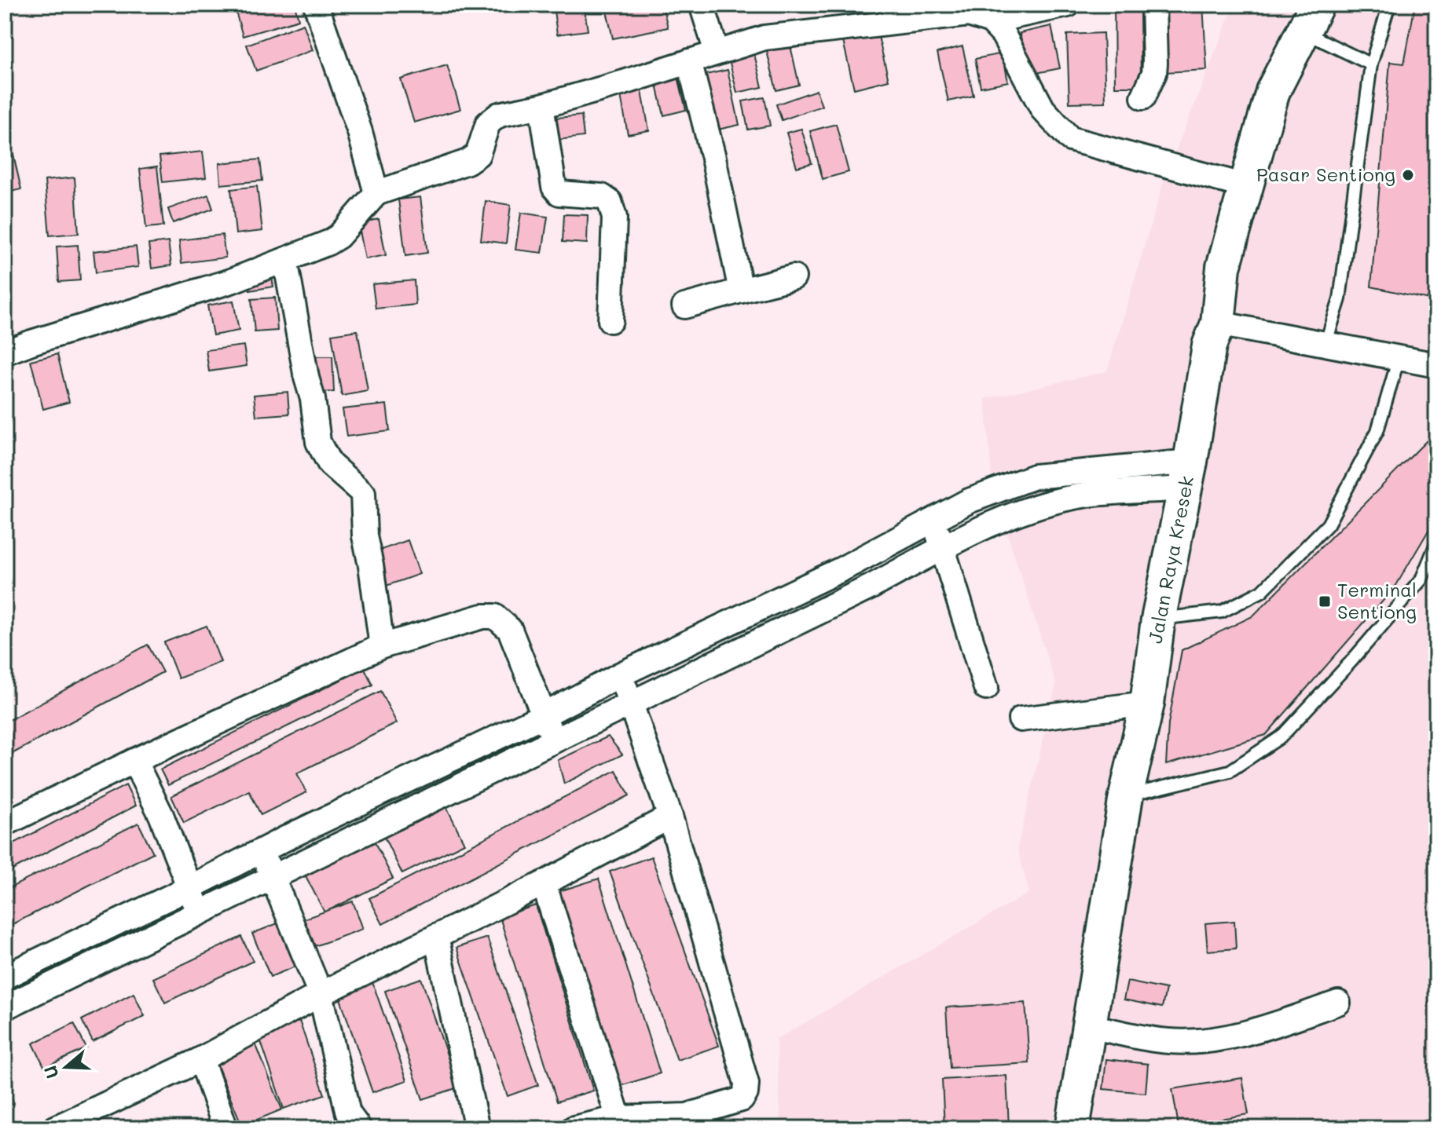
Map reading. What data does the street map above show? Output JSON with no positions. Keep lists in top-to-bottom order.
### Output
{
  "streets": {
    "main road": ["Jalan Raya Kresek"]
  },
  "places": {
    "other": ["Pasar Sentiong"],
    "transit": ["Terminal Sentiong"]
  },
  "north": "left"
}
